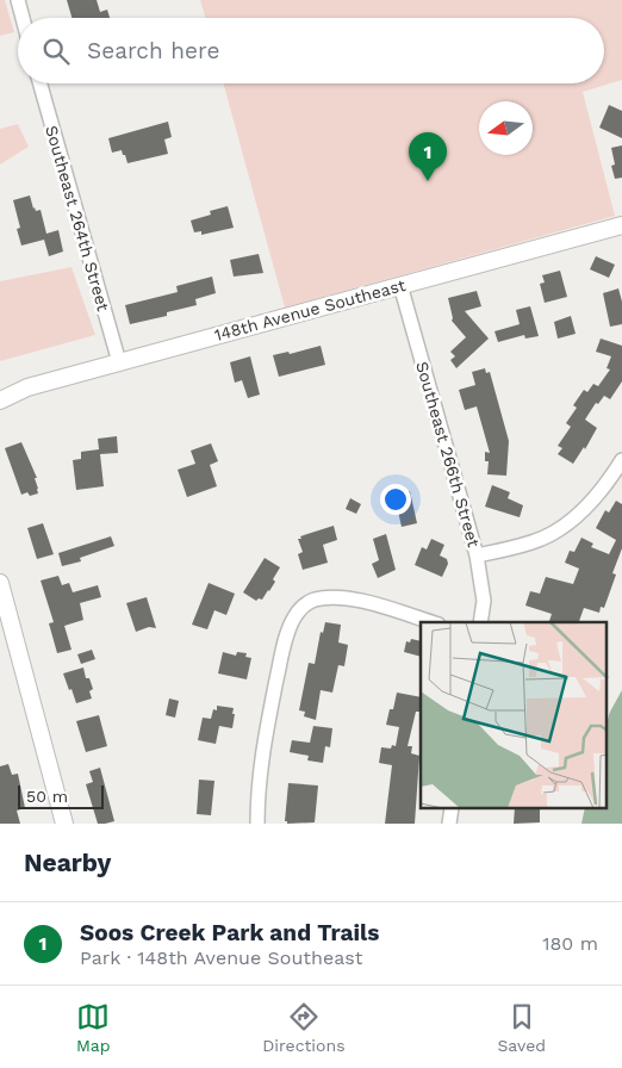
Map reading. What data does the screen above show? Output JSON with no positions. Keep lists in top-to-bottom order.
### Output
{
  "streets": {
    "street": ["Southeast 264th Street", "148th Avenue Southeast", "Southeast 266th Street"]
  },
  "crossings": [
    ["Southeast 264th Street", "148th Avenue Southeast"],
    ["148th Avenue Southeast", "Southeast 266th Street"]
  ],
  "scale_bar": "50 m",
  "north": "left",
  "page": {
    "search": "Search here",
    "pins": "1",
    "scale": "50 m",
    "heading": "Nearby",
    "list": [
      {
        "mark": "1",
        "name": "Soos Creek Park and Trails",
        "note": "Park · 148th Avenue Southeast",
        "value": "180 m"
      }
    ],
    "nav": ["Map", "Directions", "Saved"]
  }
}
